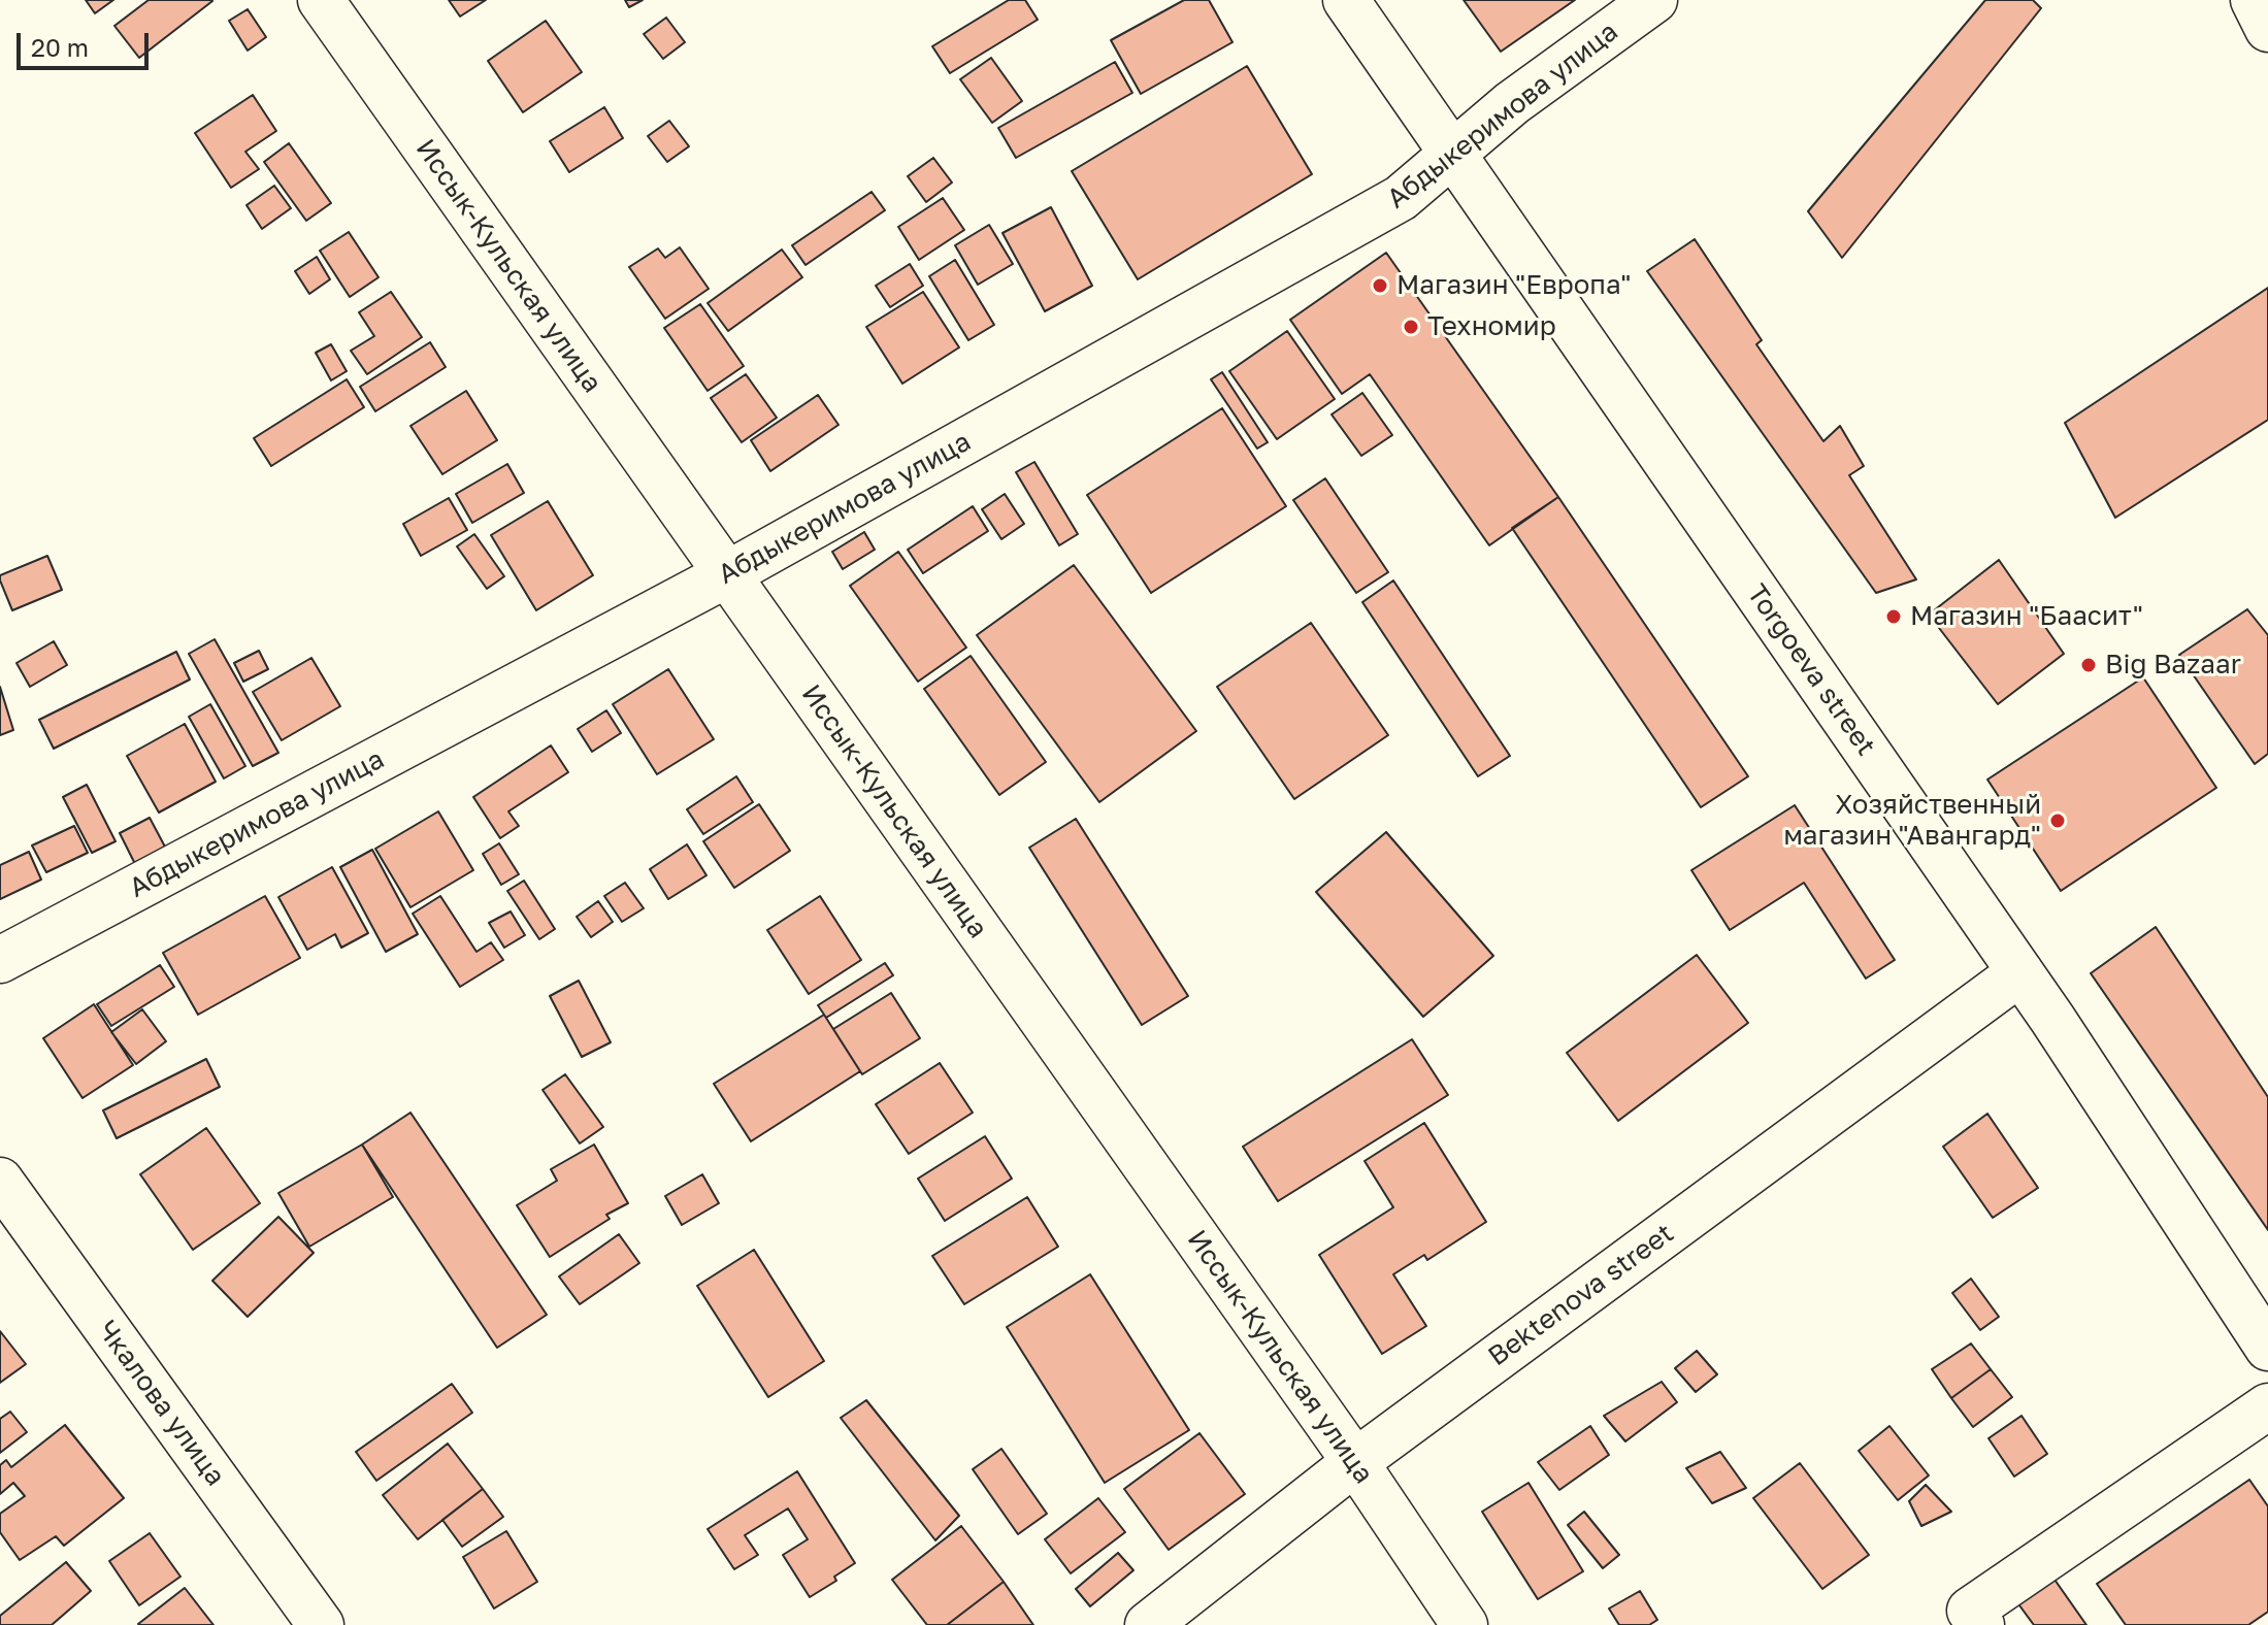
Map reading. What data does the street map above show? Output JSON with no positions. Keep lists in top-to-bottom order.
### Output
{
  "streets": {
    "street": [
      "Абдыкеримова улица",
      "Иссык-Кульская улица",
      "Torgoeva street",
      "Bektenova street",
      "Чкалова улица"
    ]
  },
  "crossings": [
    ["Абдыкеримова улица", "Иссык-Кульская улица"],
    ["Абдыкеримова улица", "Torgoeva street"],
    ["Иссык-Кульская улица", "Bektenova street"],
    ["Torgoeva street", "Bektenova street"]
  ],
  "places": [
    "Магазин \"Европа\"",
    "Техномир",
    "Магазин \"Баасит\"",
    "Big Bazaar",
    "Хозяйственный магазин \"Авангард\""
  ],
  "scale_bar": "20 m"
}
